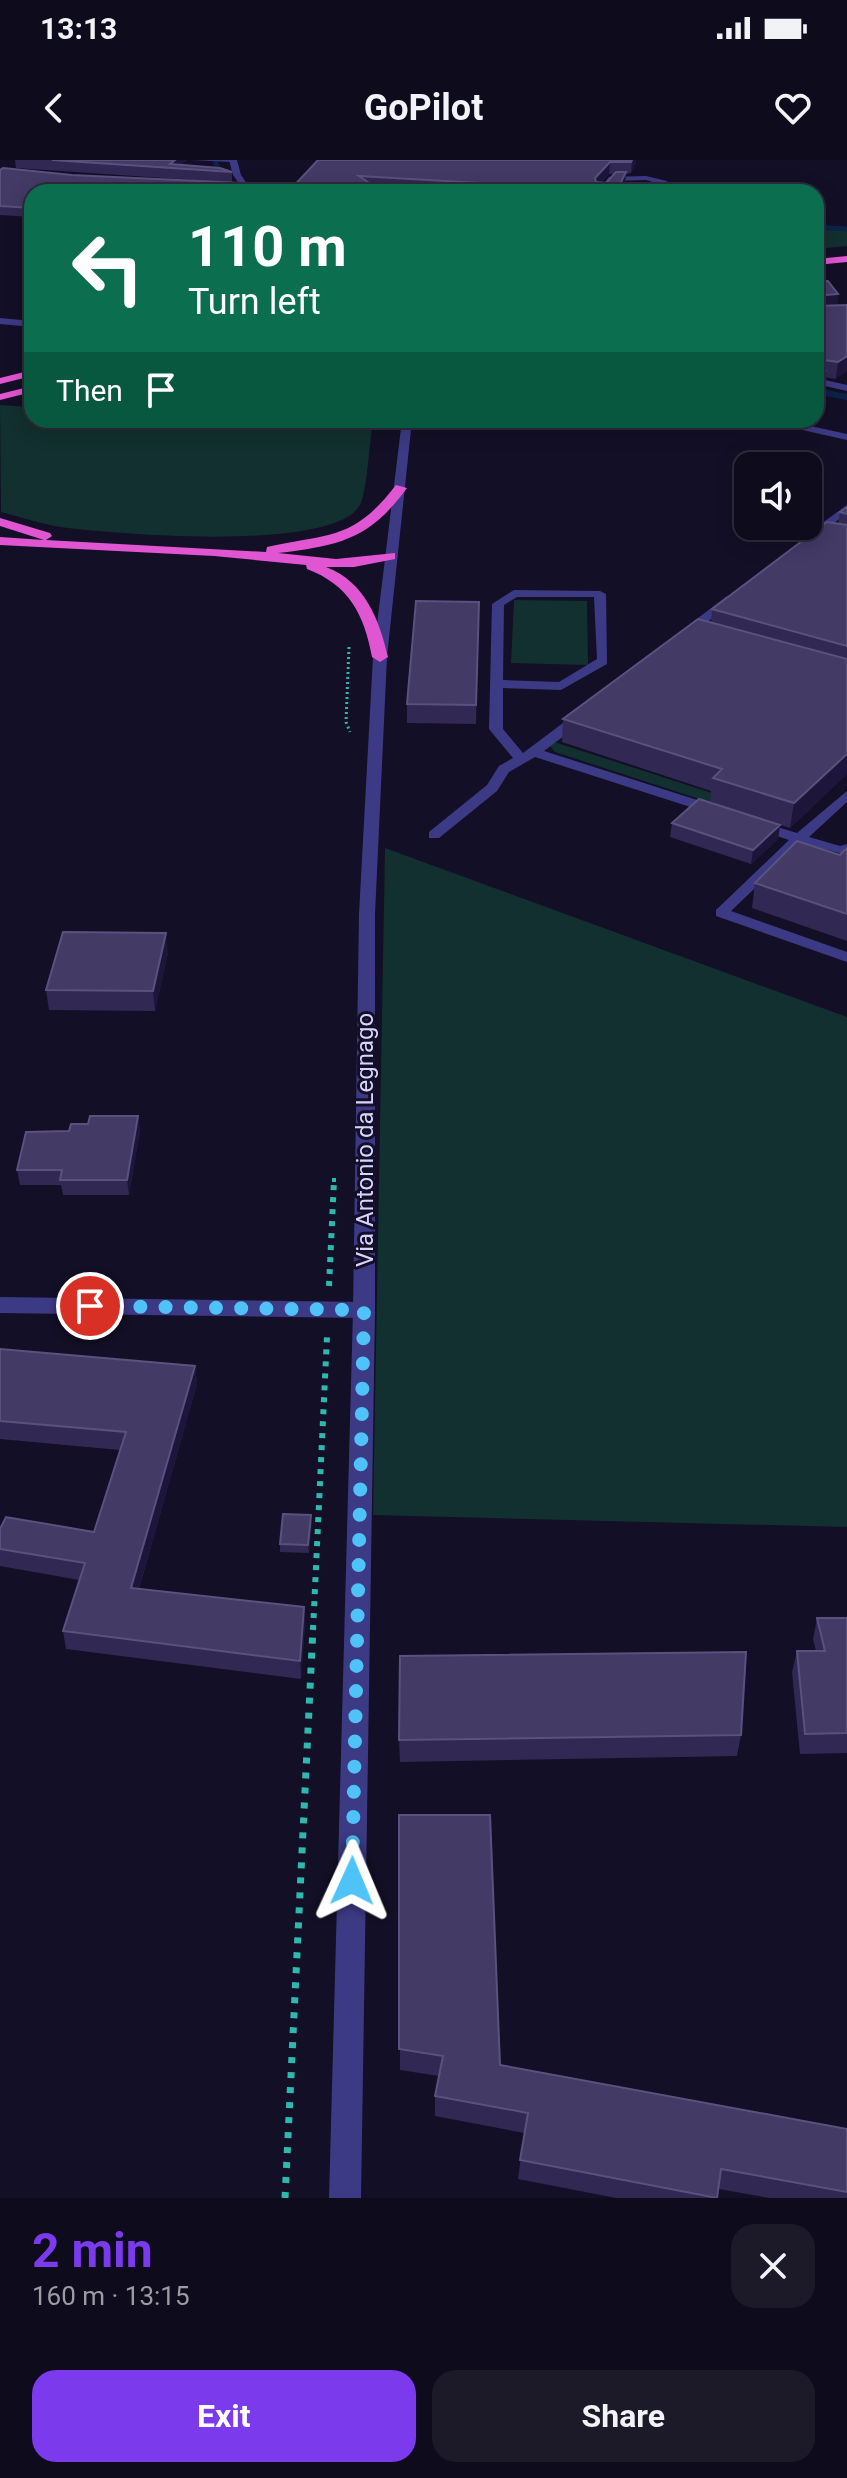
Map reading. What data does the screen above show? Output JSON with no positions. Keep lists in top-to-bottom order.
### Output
{
  "streets": {
    "street": ["Via Antonio da Legnago"]
  },
  "page": {
    "status": "13:13",
    "header": "GoPilot",
    "turn": ["110 m", "Turn left"],
    "then": "Then",
    "heading": ["2 min", "160 m · 13:15"],
    "buttons": ["Exit", "Share"]
  }
}
